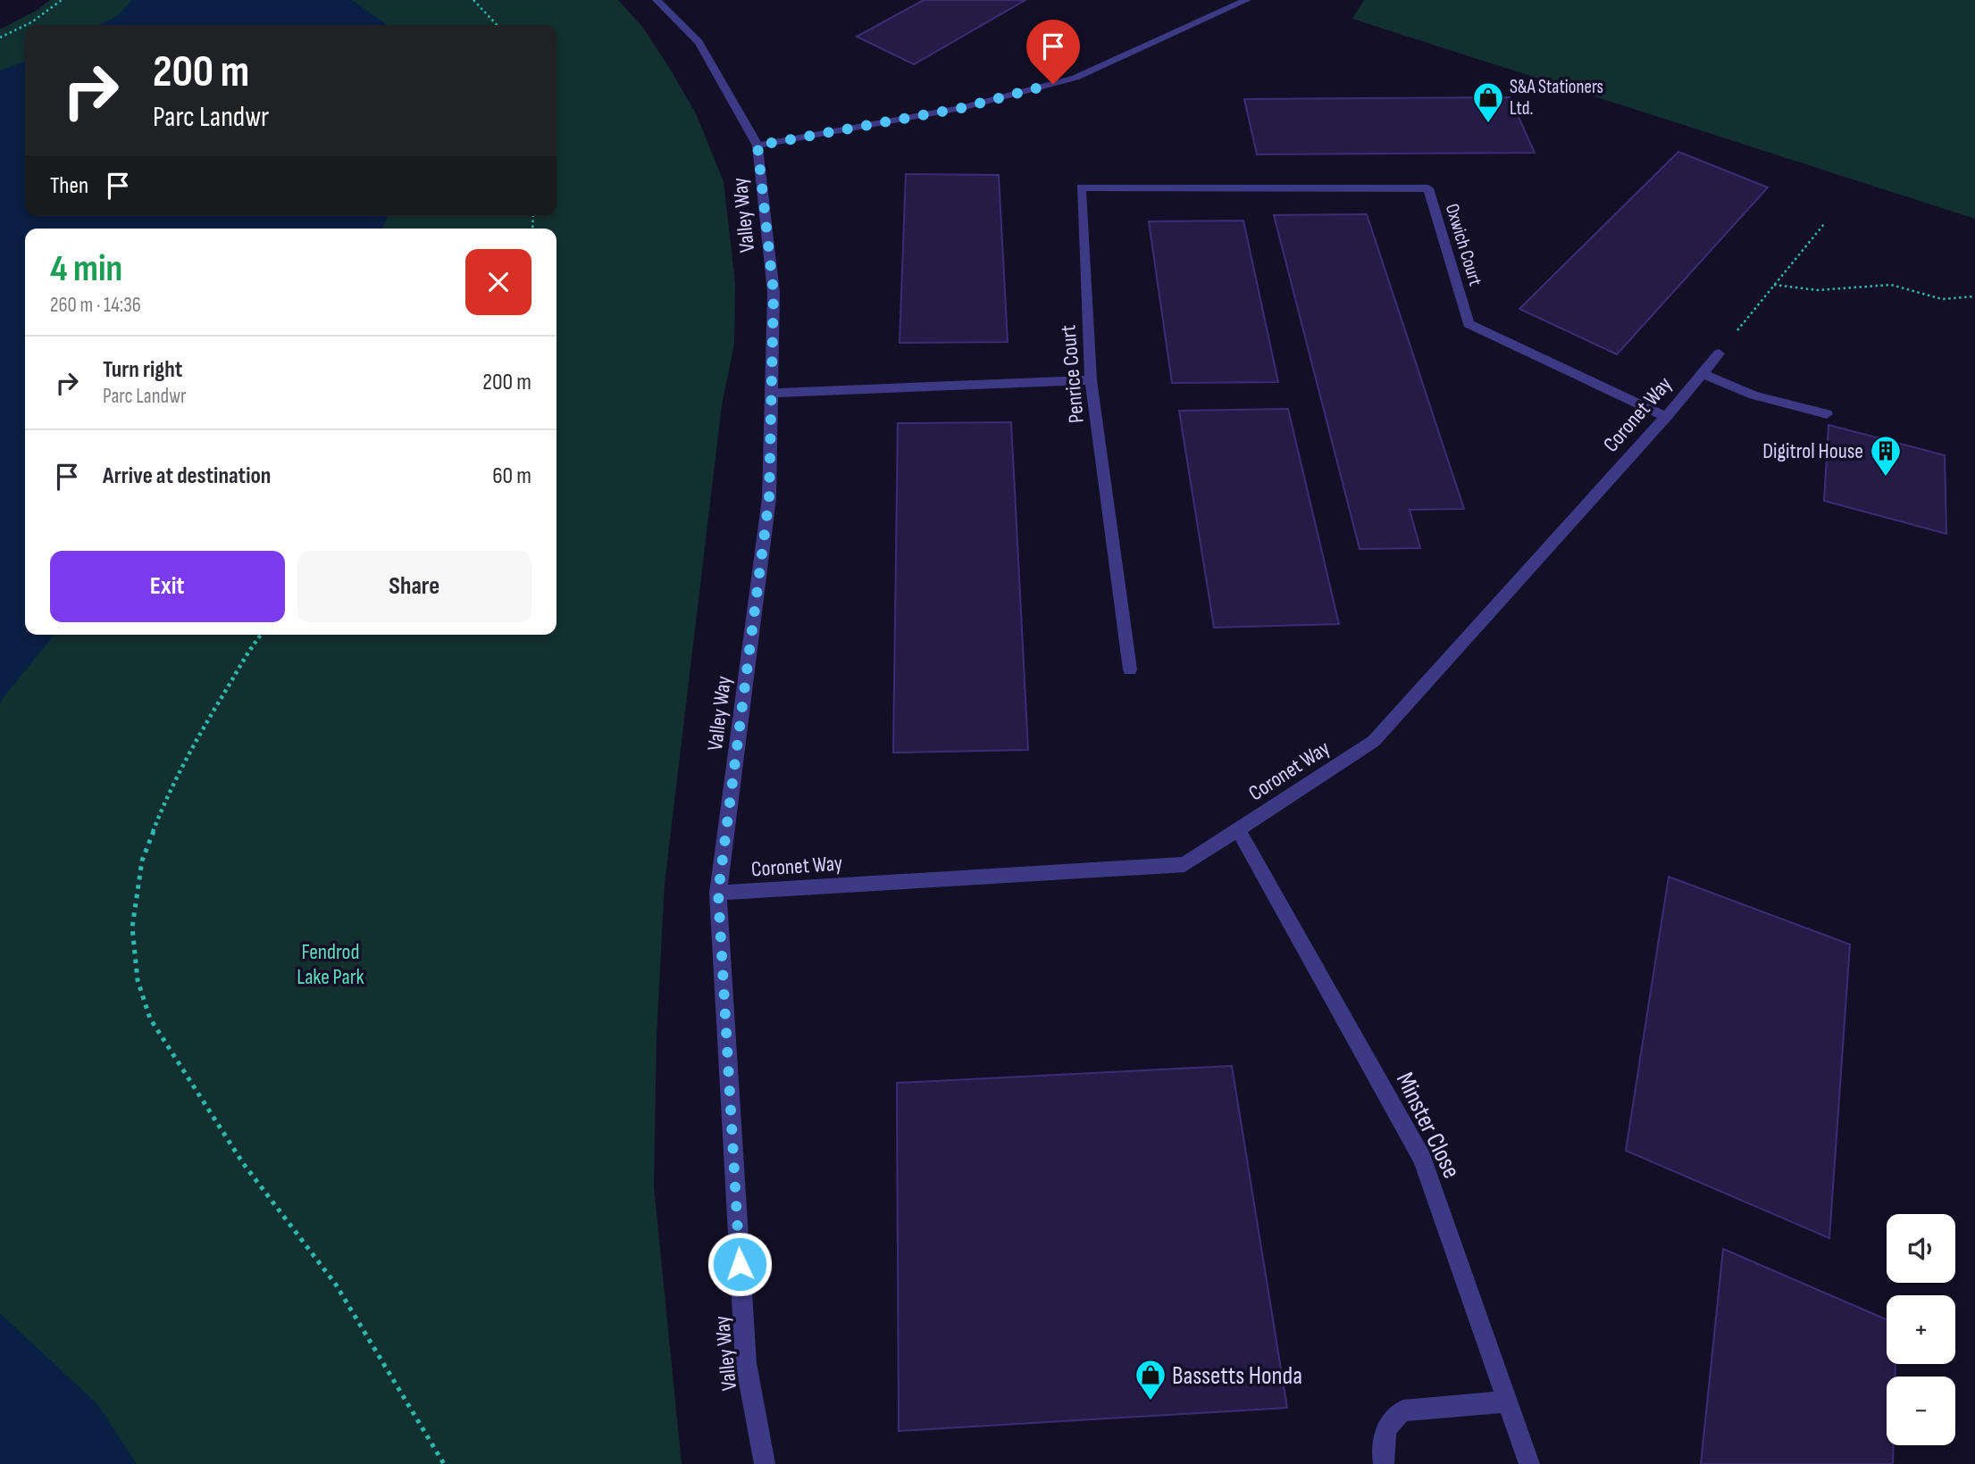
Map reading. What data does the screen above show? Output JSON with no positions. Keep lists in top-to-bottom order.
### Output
{
  "streets": {
    "street": [
      "Valley Way",
      "Oxwich Court",
      "Penrice Court",
      "Coronet Way",
      "Minster Close"
    ]
  },
  "crossings": [
    ["Valley Way", "Coronet Way"],
    ["Oxwich Court", "Penrice Court"],
    ["Oxwich Court", "Coronet Way"],
    ["Coronet Way", "Minster Close"]
  ],
  "parks": ["Fendrod Lake Park"],
  "places": {
    "shop": ["S&A Stationers Ltd.", "Bassetts Honda"],
    "building": ["Digitrol House"]
  },
  "page": {
    "turn": ["200 m", "Parc Landwr"],
    "then": "Then",
    "heading": ["4 min", "260 m · 14:36"],
    "list": [
      {
        "name": "Turn right",
        "note": "Parc Landwr",
        "value": "200 m"
      },
      {
        "name": "Arrive at destination",
        "value": "60 m"
      }
    ],
    "buttons": ["Exit", "Share"],
    "map_buttons": ["+", "−"]
  }
}
